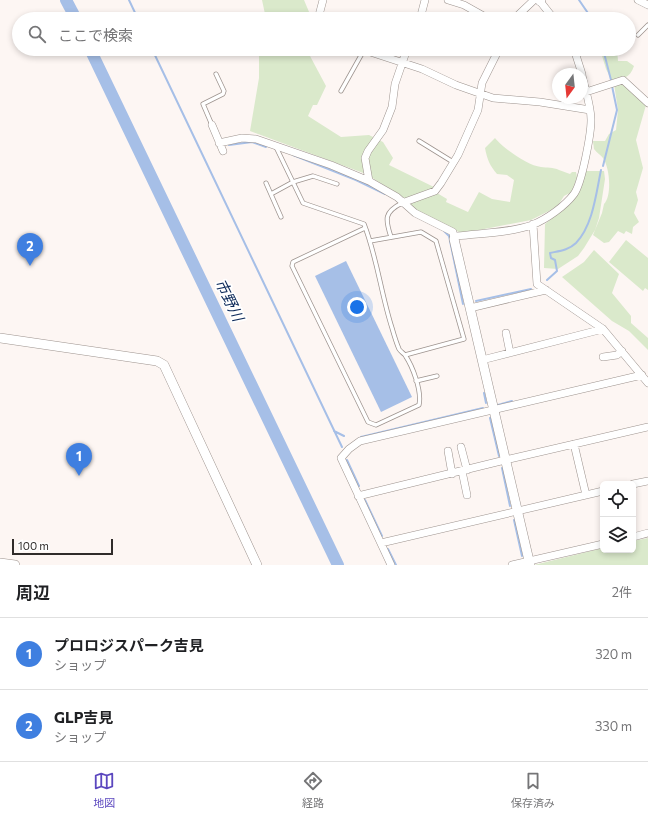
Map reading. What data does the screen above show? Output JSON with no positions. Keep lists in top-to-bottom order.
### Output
{
  "water": ["市野川"],
  "scale_bar": "100 m",
  "north": "bottom",
  "page": {
    "search": "ここで検索",
    "pins": ["2", "1"],
    "scale": "100 m",
    "heading": ["周辺", "2件"],
    "list": [
      {
        "mark": "1",
        "name": "プロロジスパーク吉見",
        "note": "ショップ",
        "value": "320 m"
      },
      {
        "mark": "2",
        "name": "GLP吉見",
        "note": "ショップ",
        "value": "330 m"
      }
    ],
    "nav": ["地図", "経路", "保存済み"]
  }
}
